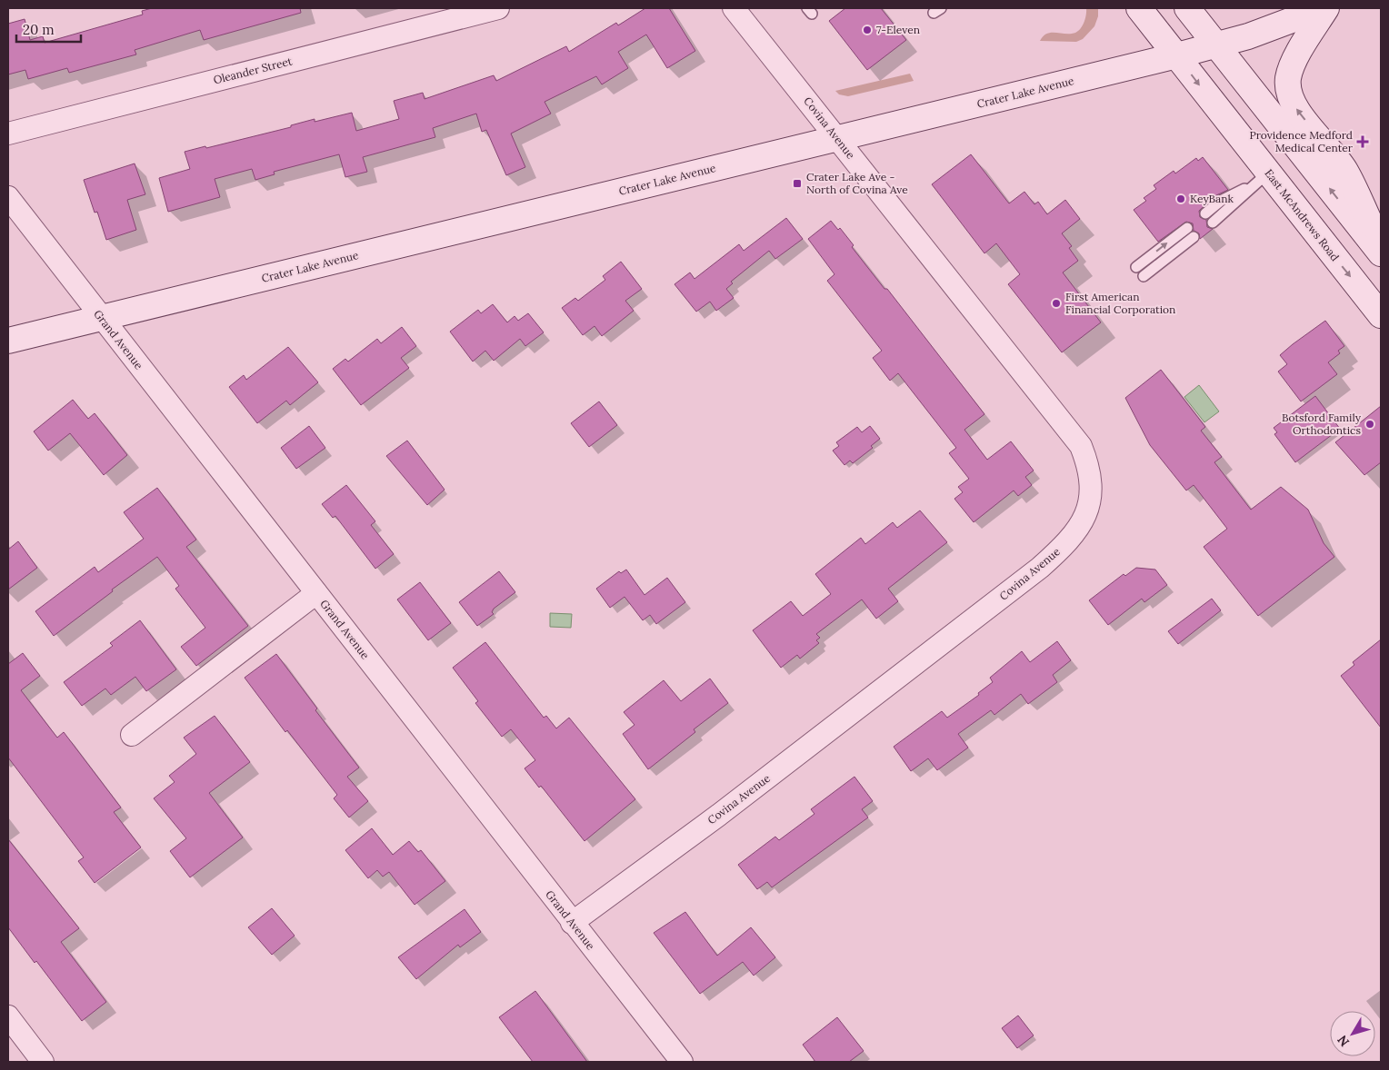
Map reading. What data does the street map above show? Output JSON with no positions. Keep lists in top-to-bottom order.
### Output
{
  "streets": {
    "main road": ["Crater Lake Avenue", "East McAndrews Road"],
    "street": ["Oleander Street", "Covina Avenue", "Grand Avenue"]
  },
  "crossings": [
    ["Crater Lake Avenue", "Covina Avenue"],
    ["Crater Lake Avenue", "East McAndrews Road"],
    ["Crater Lake Avenue", "Grand Avenue"],
    ["Covina Avenue", "Grand Avenue"]
  ],
  "places": {
    "other": [
      "7-Eleven",
      "KeyBank",
      "First American Financial Corporation",
      "Botsford Family Orthodontics"
    ],
    "health": ["Providence Medford Medical Center"],
    "transit": ["Crater Lake Ave - North of Covina Ave"]
  },
  "scale_bar": "20 m",
  "north": "bottom left"
}
